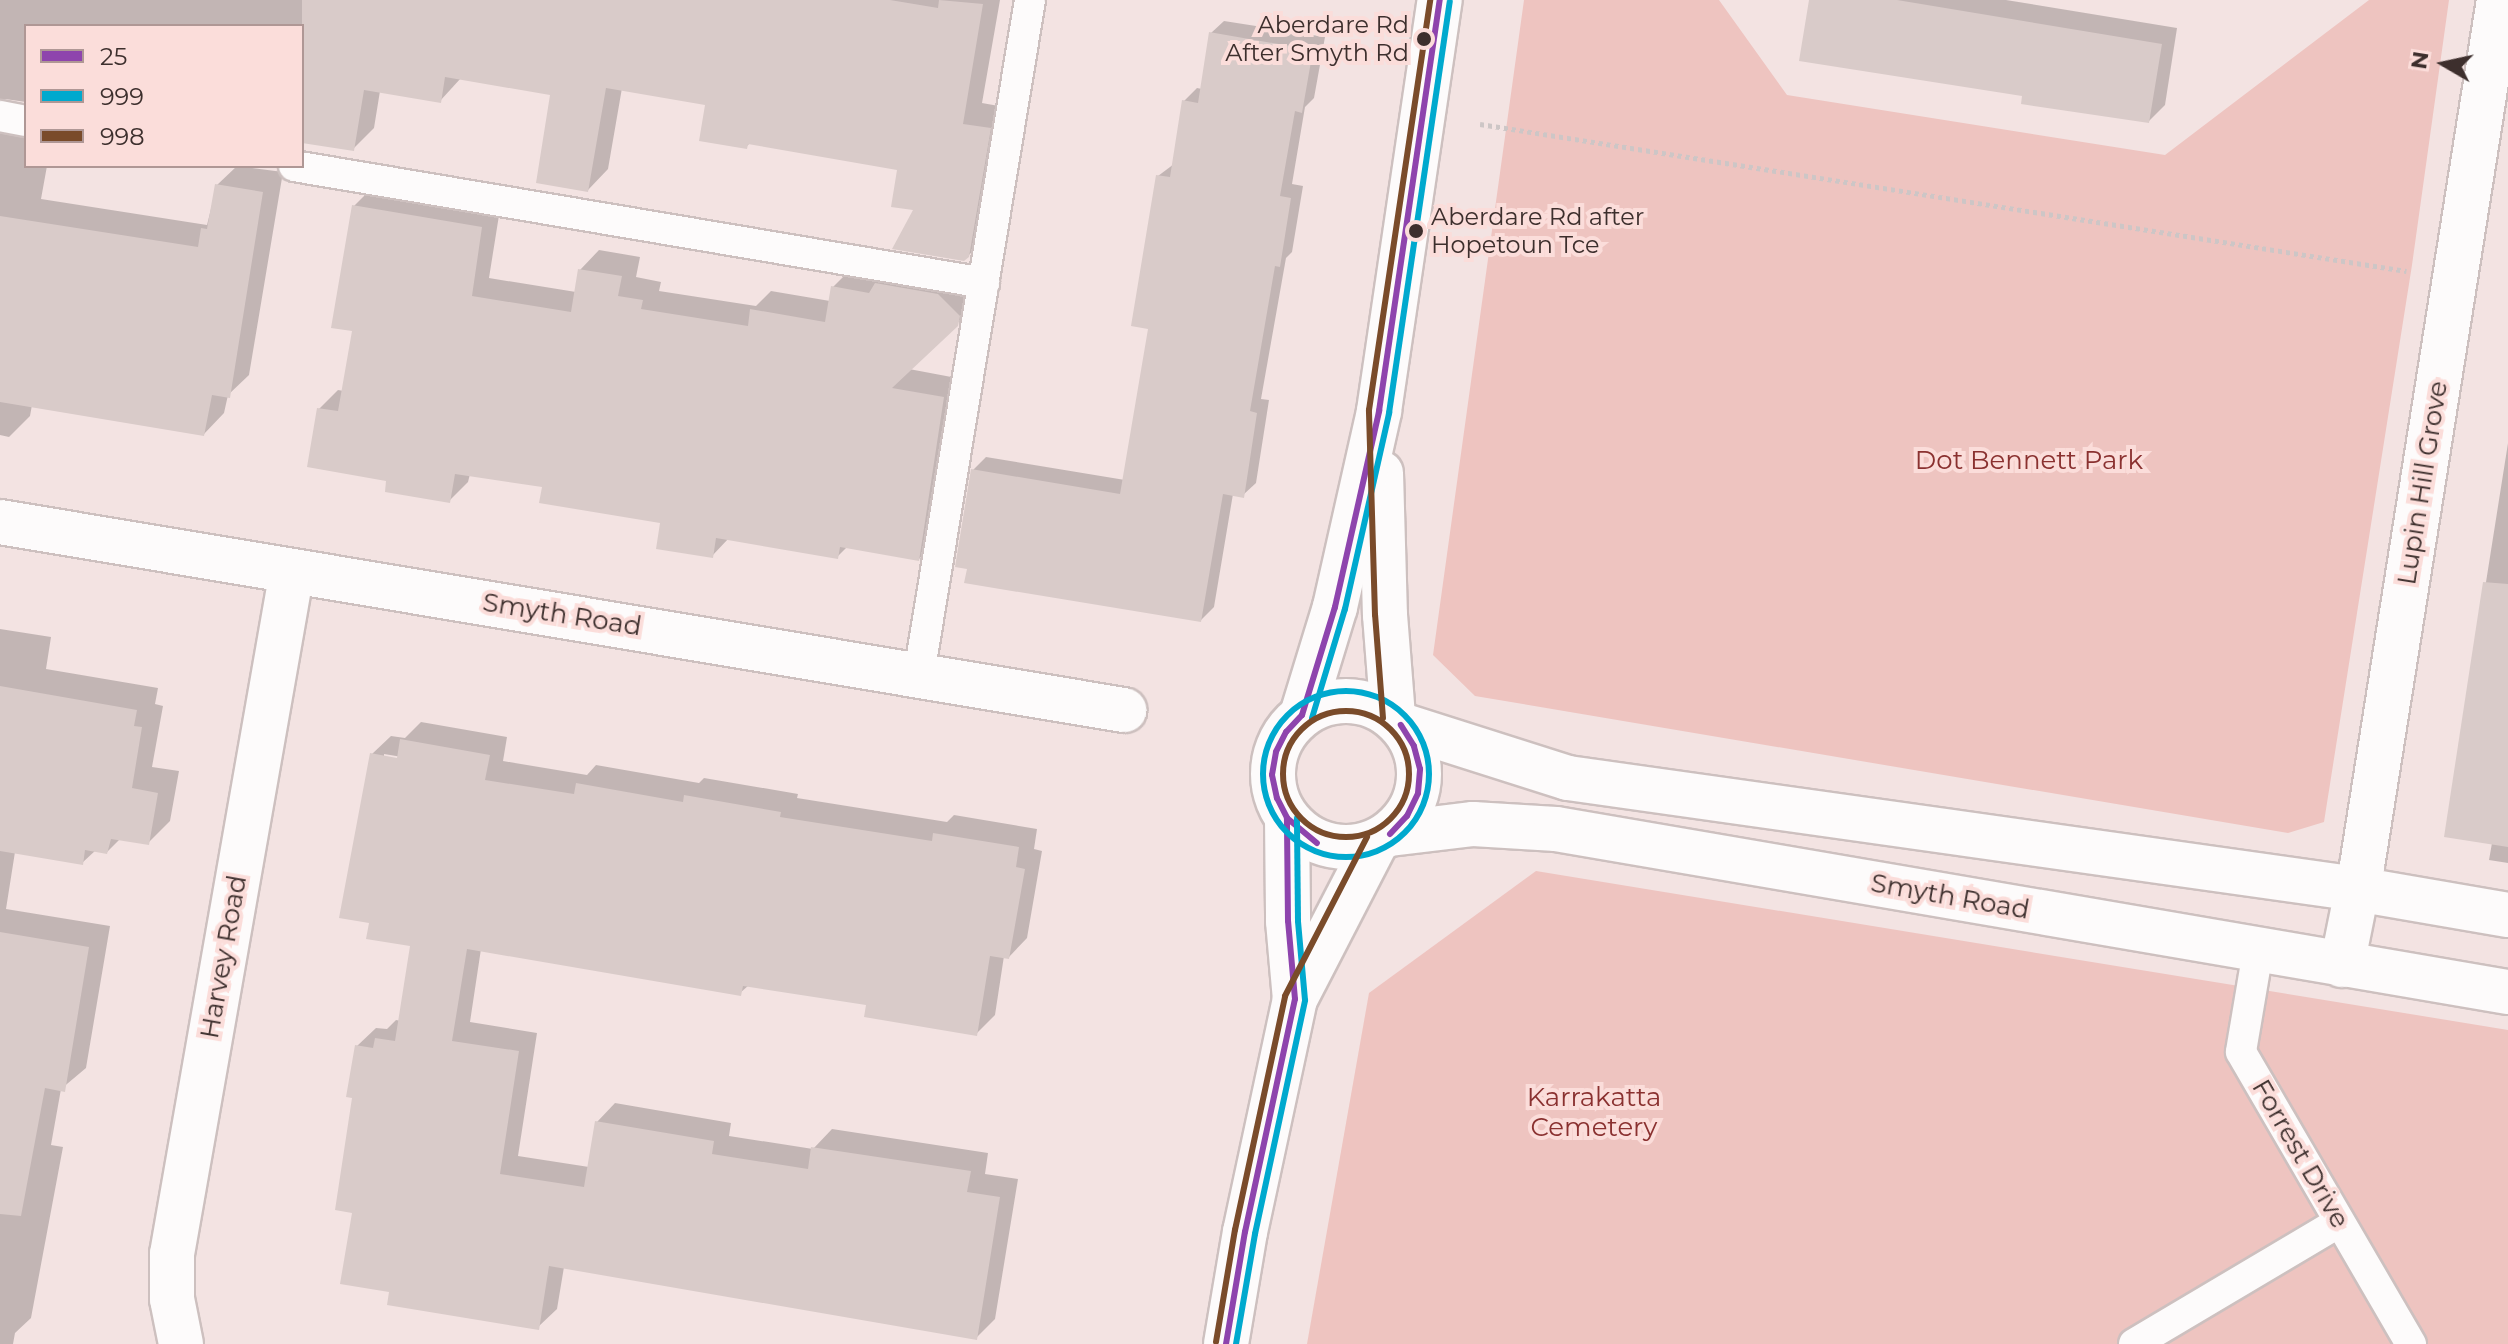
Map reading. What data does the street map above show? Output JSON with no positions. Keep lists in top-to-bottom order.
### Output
{
  "streets": {
    "main road": ["Lupin Hill Grove", "Smyth Road", "Harvey Road"],
    "lane": ["Forrest Drive"]
  },
  "crossings": [
    ["Lupin Hill Grove", "Smyth Road"],
    ["Smyth Road", "Harvey Road"],
    ["Smyth Road", "Forrest Drive"]
  ],
  "parks": ["Dot Bennett Park", "Karrakatta Cemetery"],
  "places": ["Aberdare Rd After Smyth Rd", "Aberdare Rd after Hopetoun Tce"],
  "lines": ["transit line 25", "transit line 998", "transit line 999"],
  "legend": ["25", "999", "998"],
  "north": "left"
}
